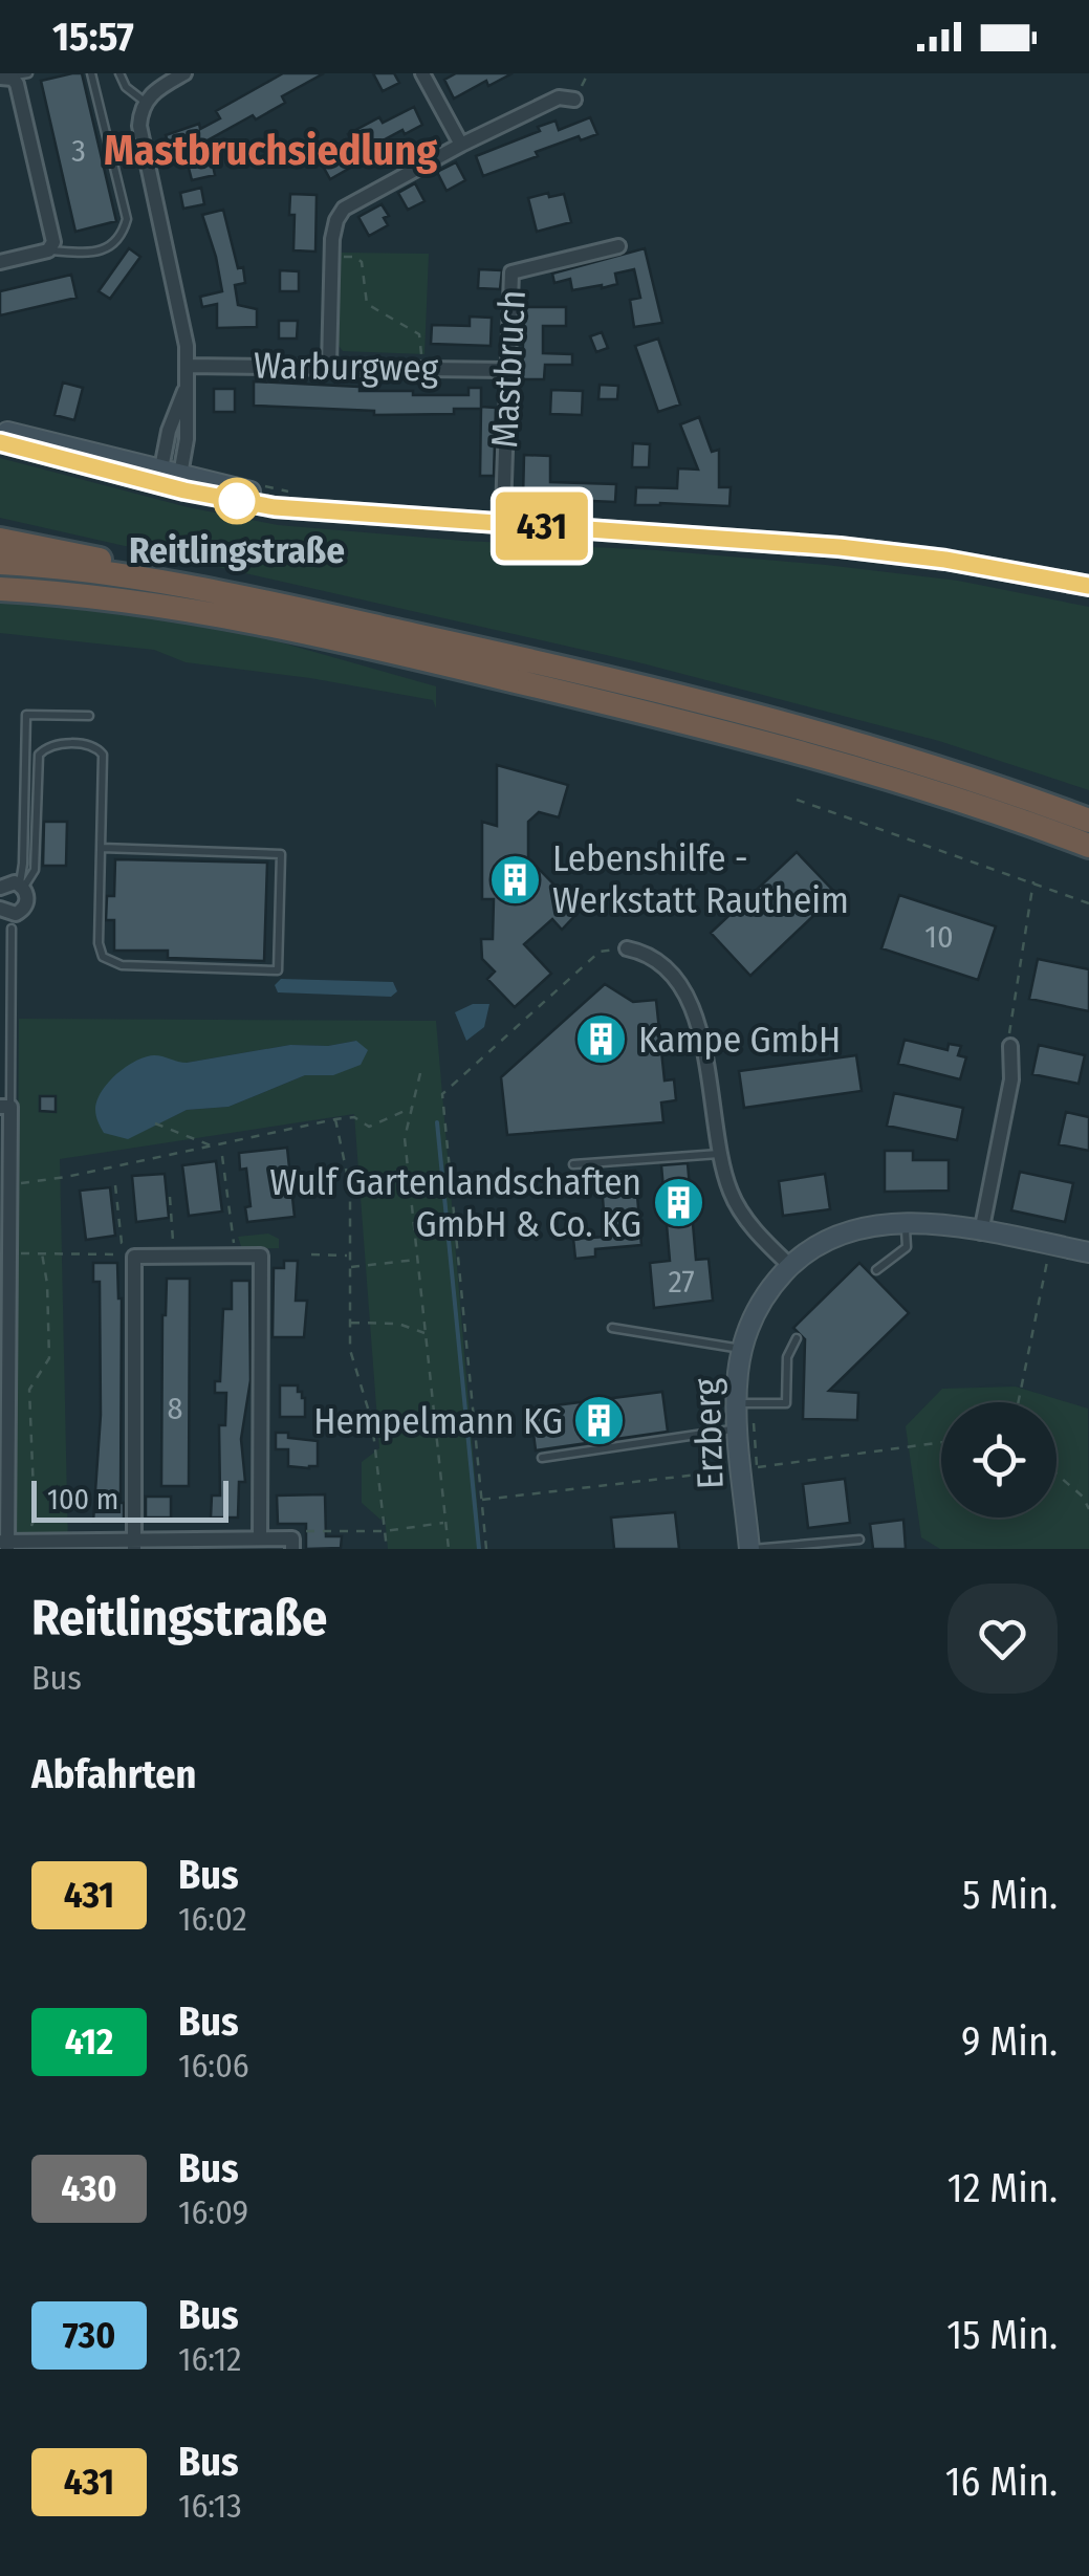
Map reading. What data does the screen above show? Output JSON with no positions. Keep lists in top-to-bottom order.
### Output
{
  "streets": {
    "street": ["Warburgweg", "Mastbruch", "Erzberg"]
  },
  "crossings": [
    ["Warburgweg", "Mastbruch"]
  ],
  "districts": ["Mastbruchsiedlung"],
  "places": {
    "other": ["Reitlingstraße"],
    "building": [
      "Lebenshilfe - Werkstatt Rautheim",
      "Kampe GmbH",
      "Wulf Gartenlandschaften GmbH & Co. KG",
      "Hempelmann KG"
    ]
  },
  "lines": ["bus line 431"],
  "house_numbers": [
    "3",
    "10",
    "27",
    "8"
  ],
  "scale_bar": "100 m",
  "page": {
    "status": "15:57",
    "on_map": "431",
    "scale": "100 m",
    "heading": [
      ["Reitlingstraße", "Bus"],
      "Abfahrten"
    ],
    "list": [
      {
        "mark": "431",
        "name": "Bus",
        "note": "16:02",
        "value": "5 Min."
      },
      {
        "mark": "412",
        "name": "Bus",
        "note": "16:06",
        "value": "9 Min."
      },
      {
        "mark": "430",
        "name": "Bus",
        "note": "16:09",
        "value": "12 Min."
      },
      {
        "mark": "730",
        "name": "Bus",
        "note": "16:12",
        "value": "15 Min."
      },
      {
        "mark": "431",
        "name": "Bus",
        "note": "16:13",
        "value": "16 Min."
      }
    ]
  }
}
